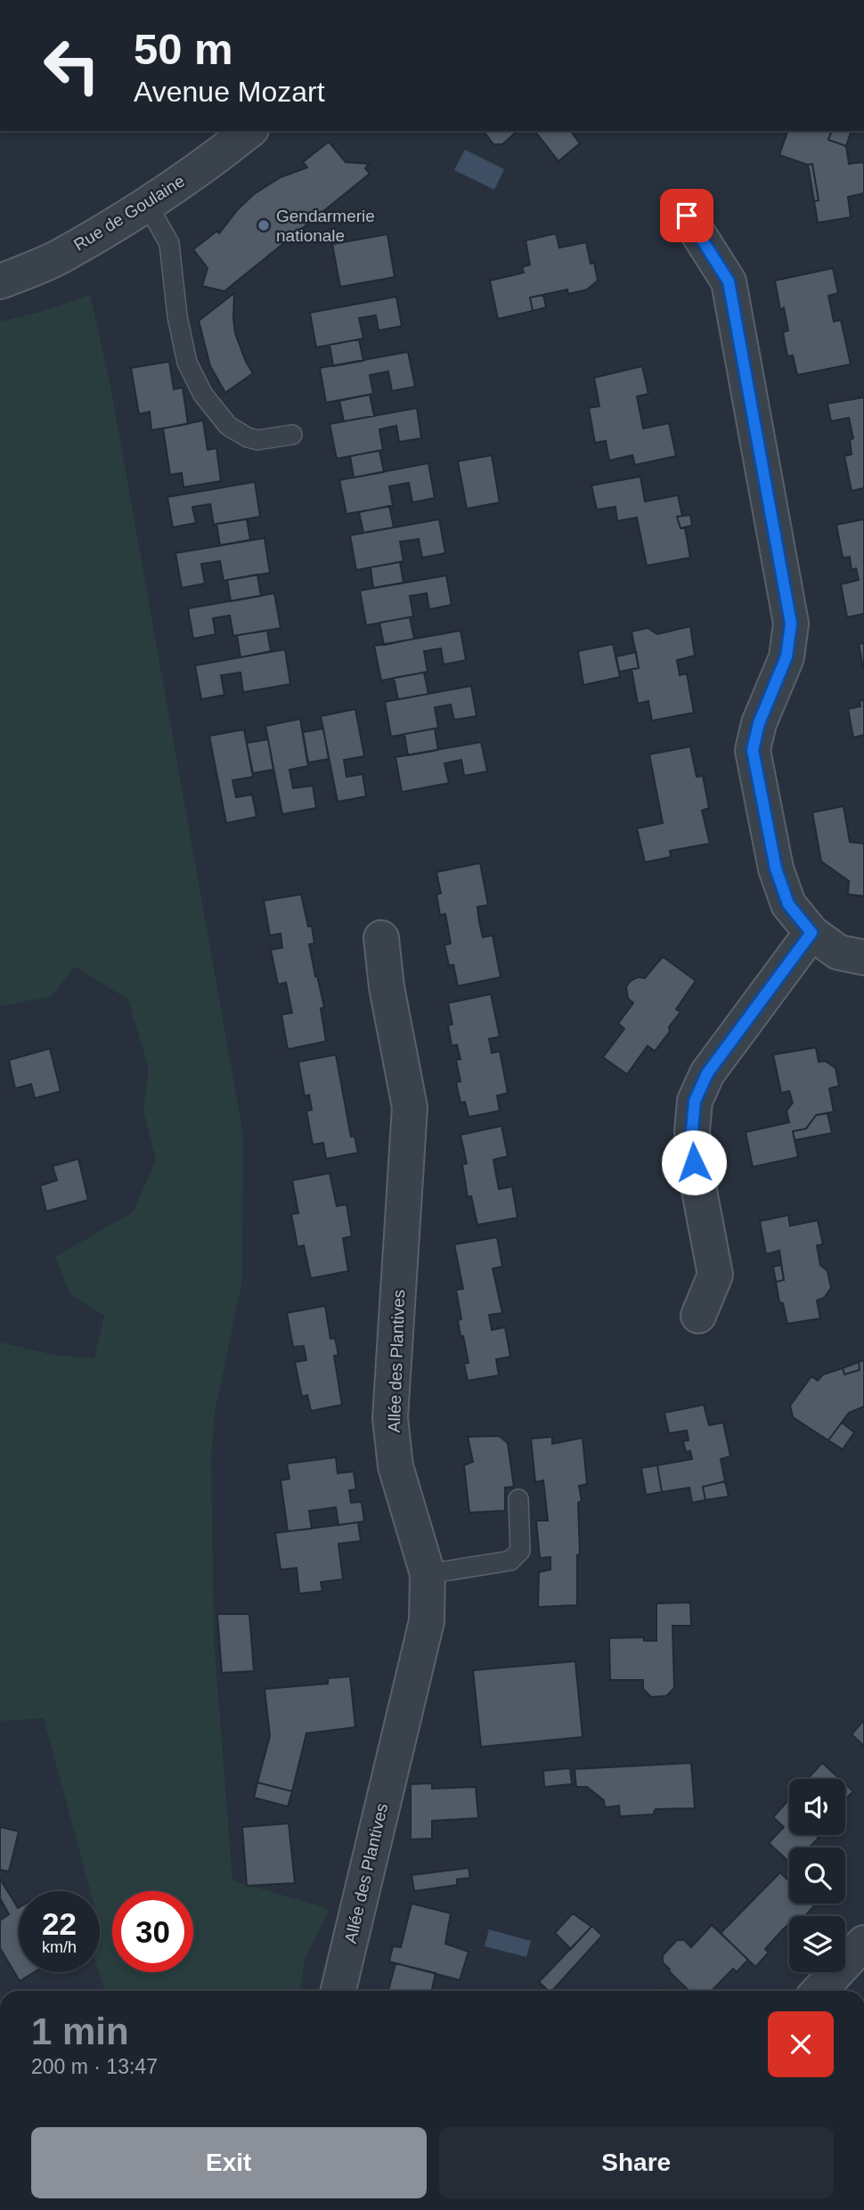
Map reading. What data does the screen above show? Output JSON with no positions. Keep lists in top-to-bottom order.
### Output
{
  "streets": {
    "street": ["Rue de Goulaine", "Allée des Plantives"]
  },
  "places": ["Gendarmerie nationale"],
  "page": {
    "turn": ["50 m", "Avenue Mozart"],
    "speed": "22 km/h",
    "limit": "30",
    "heading": ["1 min", "200 m · 13:47"],
    "buttons": ["Exit", "Share"]
  }
}
